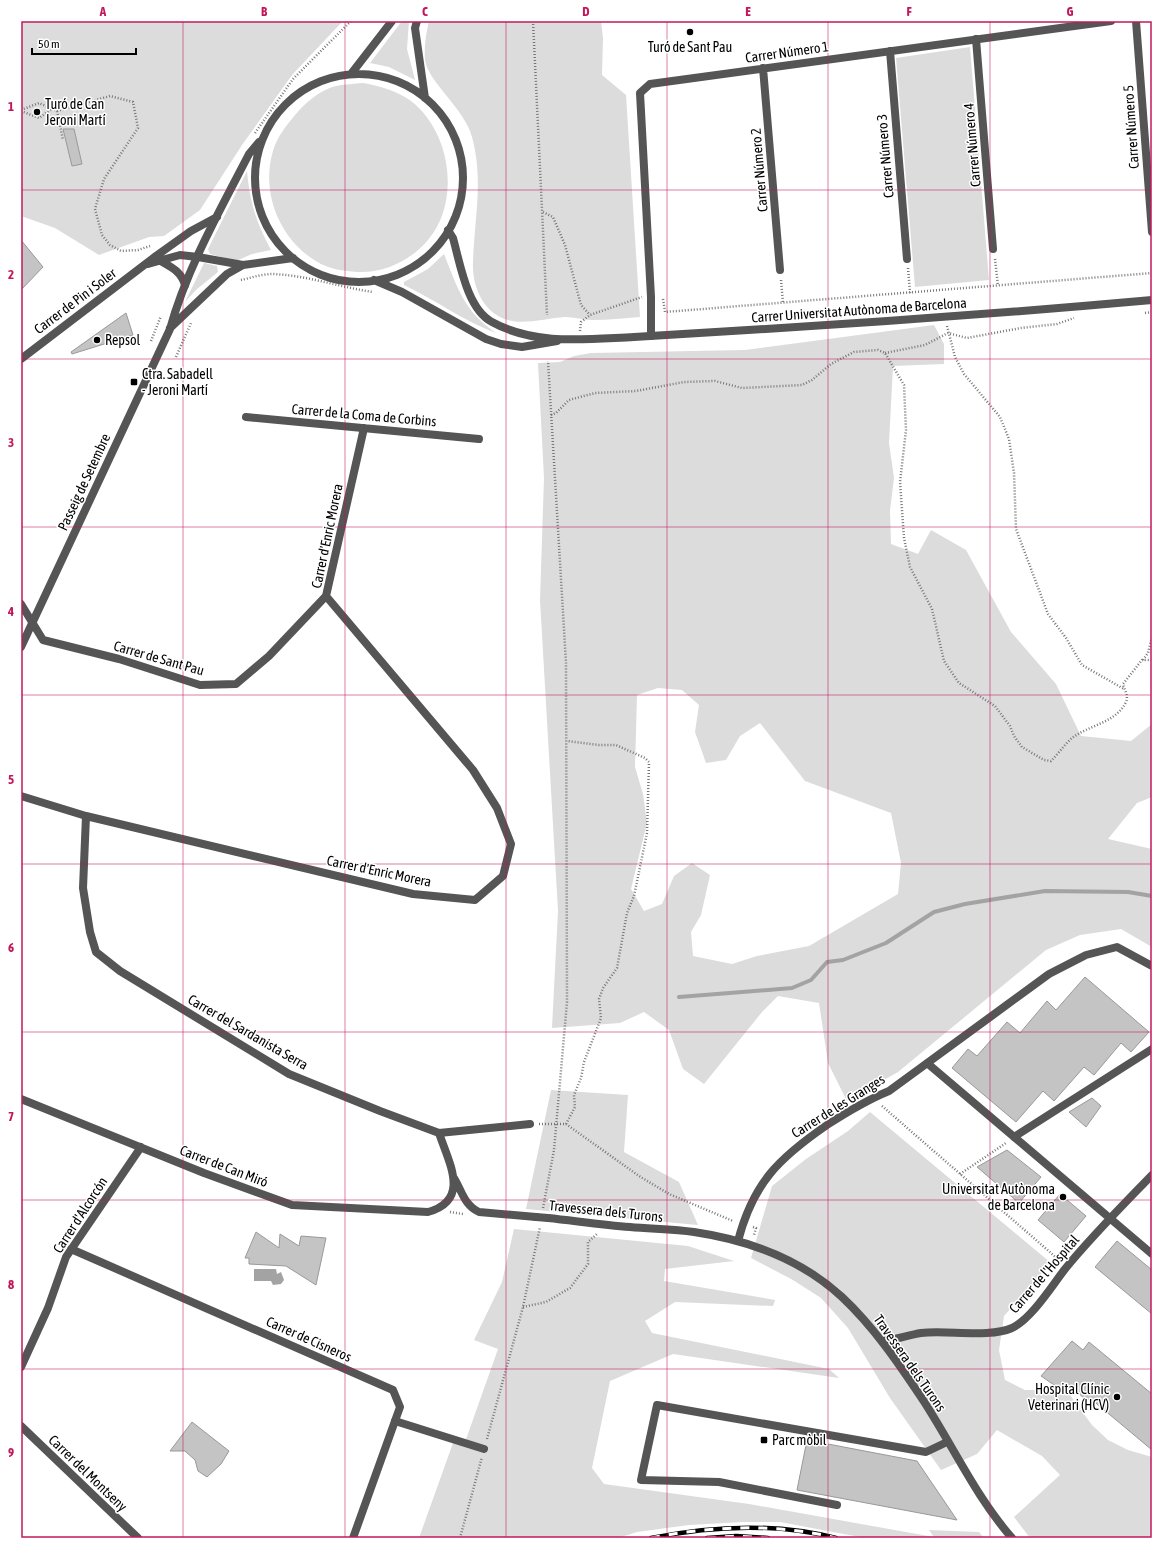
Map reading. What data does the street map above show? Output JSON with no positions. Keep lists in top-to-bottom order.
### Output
{
  "streets": {
    "street": [
      "Carrer Número 1",
      "Carrer Número 5",
      "Carrer Número 4",
      "Carrer Número 3",
      "Carrer Número 2",
      "Carrer de Pin i Soler",
      "Carrer Universitat Autònoma de Barcelona",
      "Carrer de la Coma de Corbins",
      "Passeig de Setembre",
      "Carrer d'Enric Morera",
      "Carrer de Sant Pau",
      "Carrer del Sardanista Serra",
      "Carrer de les Granges",
      "Carrer de Can Miró",
      "Travessera dels Turons",
      "Carrer d'Alcorcón",
      "Carrer de l'Hospital",
      "Carrer de Cisneros",
      "Carrer del Montseny"
    ]
  },
  "crossings": [
    ["Carrer Número 1", "Carrer Número 4"],
    ["Carrer Número 1", "Carrer Número 3"],
    ["Carrer Número 1", "Carrer Número 2"],
    ["Carrer Número 1", "Carrer Universitat Autònoma de Barcelona"],
    ["Carrer de Pin i Soler", "Passeig de Setembre"],
    ["Carrer de la Coma de Corbins", "Carrer d'Enric Morera"],
    ["Passeig de Setembre", "Carrer de Sant Pau"],
    ["Carrer d'Enric Morera", "Carrer de Sant Pau"],
    ["Carrer d'Enric Morera", "Carrer del Sardanista Serra"],
    ["Carrer del Sardanista Serra", "Carrer de Can Miró"],
    ["Carrer de les Granges", "Travessera dels Turons"],
    ["Carrer de Can Miró", "Travessera dels Turons"],
    ["Carrer de Can Miró", "Carrer d'Alcorcón"],
    ["Travessera dels Turons", "Carrer de l'Hospital"],
    ["Carrer d'Alcorcón", "Carrer de Cisneros"]
  ],
  "places": {
    "other": [
      "Turó de Sant Pau",
      "Turó de Can Jeroni Martí",
      "Repsol",
      "Universitat Autònoma de Barcelona",
      "Hospital Clínic Veterinari (HCV)"
    ],
    "transit": ["Ctra. Sabadell - Jeroni Martí", "Parc mòbil"]
  },
  "scale_bar": "50 m",
  "grid": {
    "columns": [
      "A",
      "B",
      "C",
      "D",
      "E",
      "F",
      "G"
    ],
    "rows": [
      "1",
      "2",
      "3",
      "4",
      "5",
      "6",
      "7",
      "8",
      "9"
    ]
  }
}
